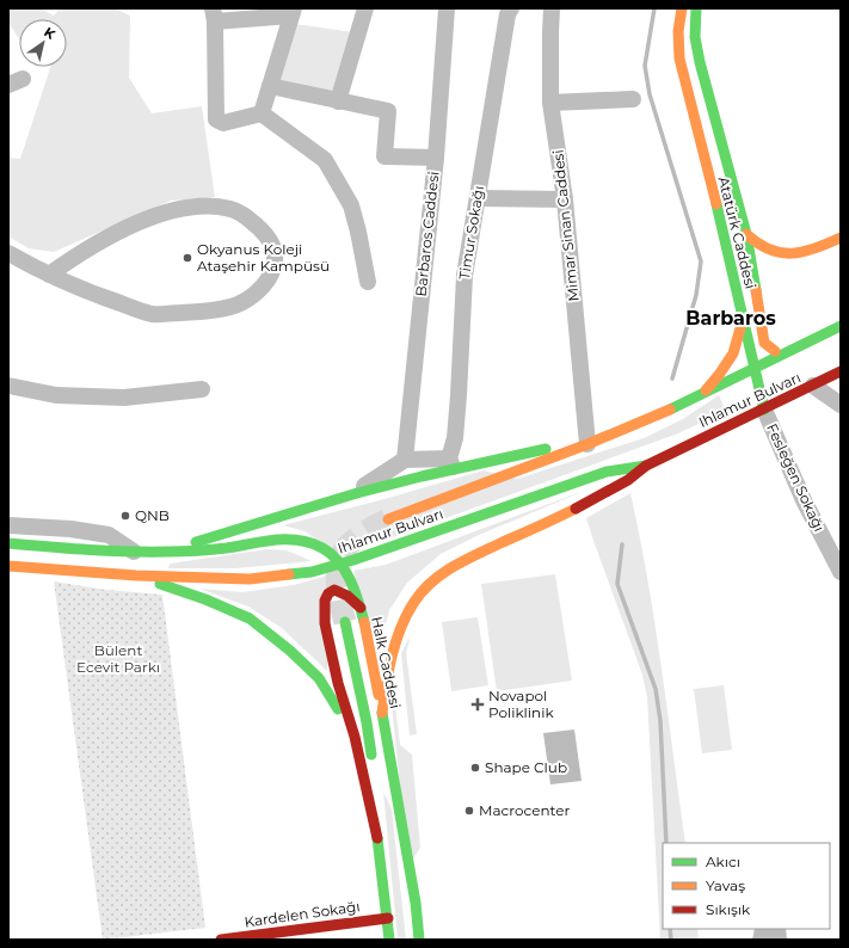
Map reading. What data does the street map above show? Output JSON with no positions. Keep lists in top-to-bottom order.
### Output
{
  "streets": {
    "main road": [
      "Atatürk Caddesi",
      "Ihlamur Bulvarı",
      "Halk Caddesi",
      "Kardelen Sokağı"
    ],
    "street": [
      "Mimar Sinan Caddesi",
      "Timur Sokağı",
      "Barbaros Caddesi",
      "Fesleğen Sokağı"
    ]
  },
  "crossings": [
    ["Mimar Sinan Caddesi", "Halk Caddesi"],
    ["Timur Sokağı", "Halk Caddesi"],
    ["Atatürk Caddesi", "Ihlamur Bulvarı"],
    ["Atatürk Caddesi", "Fesleğen Sokağı"],
    ["Ihlamur Bulvarı", "Fesleğen Sokağı"],
    ["Ihlamur Bulvarı", "Halk Caddesi"]
  ],
  "districts": ["Barbaros"],
  "parks": ["Bülent Ecevit Parkı"],
  "places": {
    "other": [
      "Okyanus Koleji Ataşehir Kampüsü",
      "QNB",
      "Shape Club",
      "Macrocenter"
    ],
    "health": ["Novapol Poliklinik"]
  },
  "legend": ["Akıcı", "Yavaş", "Sıkışık"],
  "north": "top right"
}
